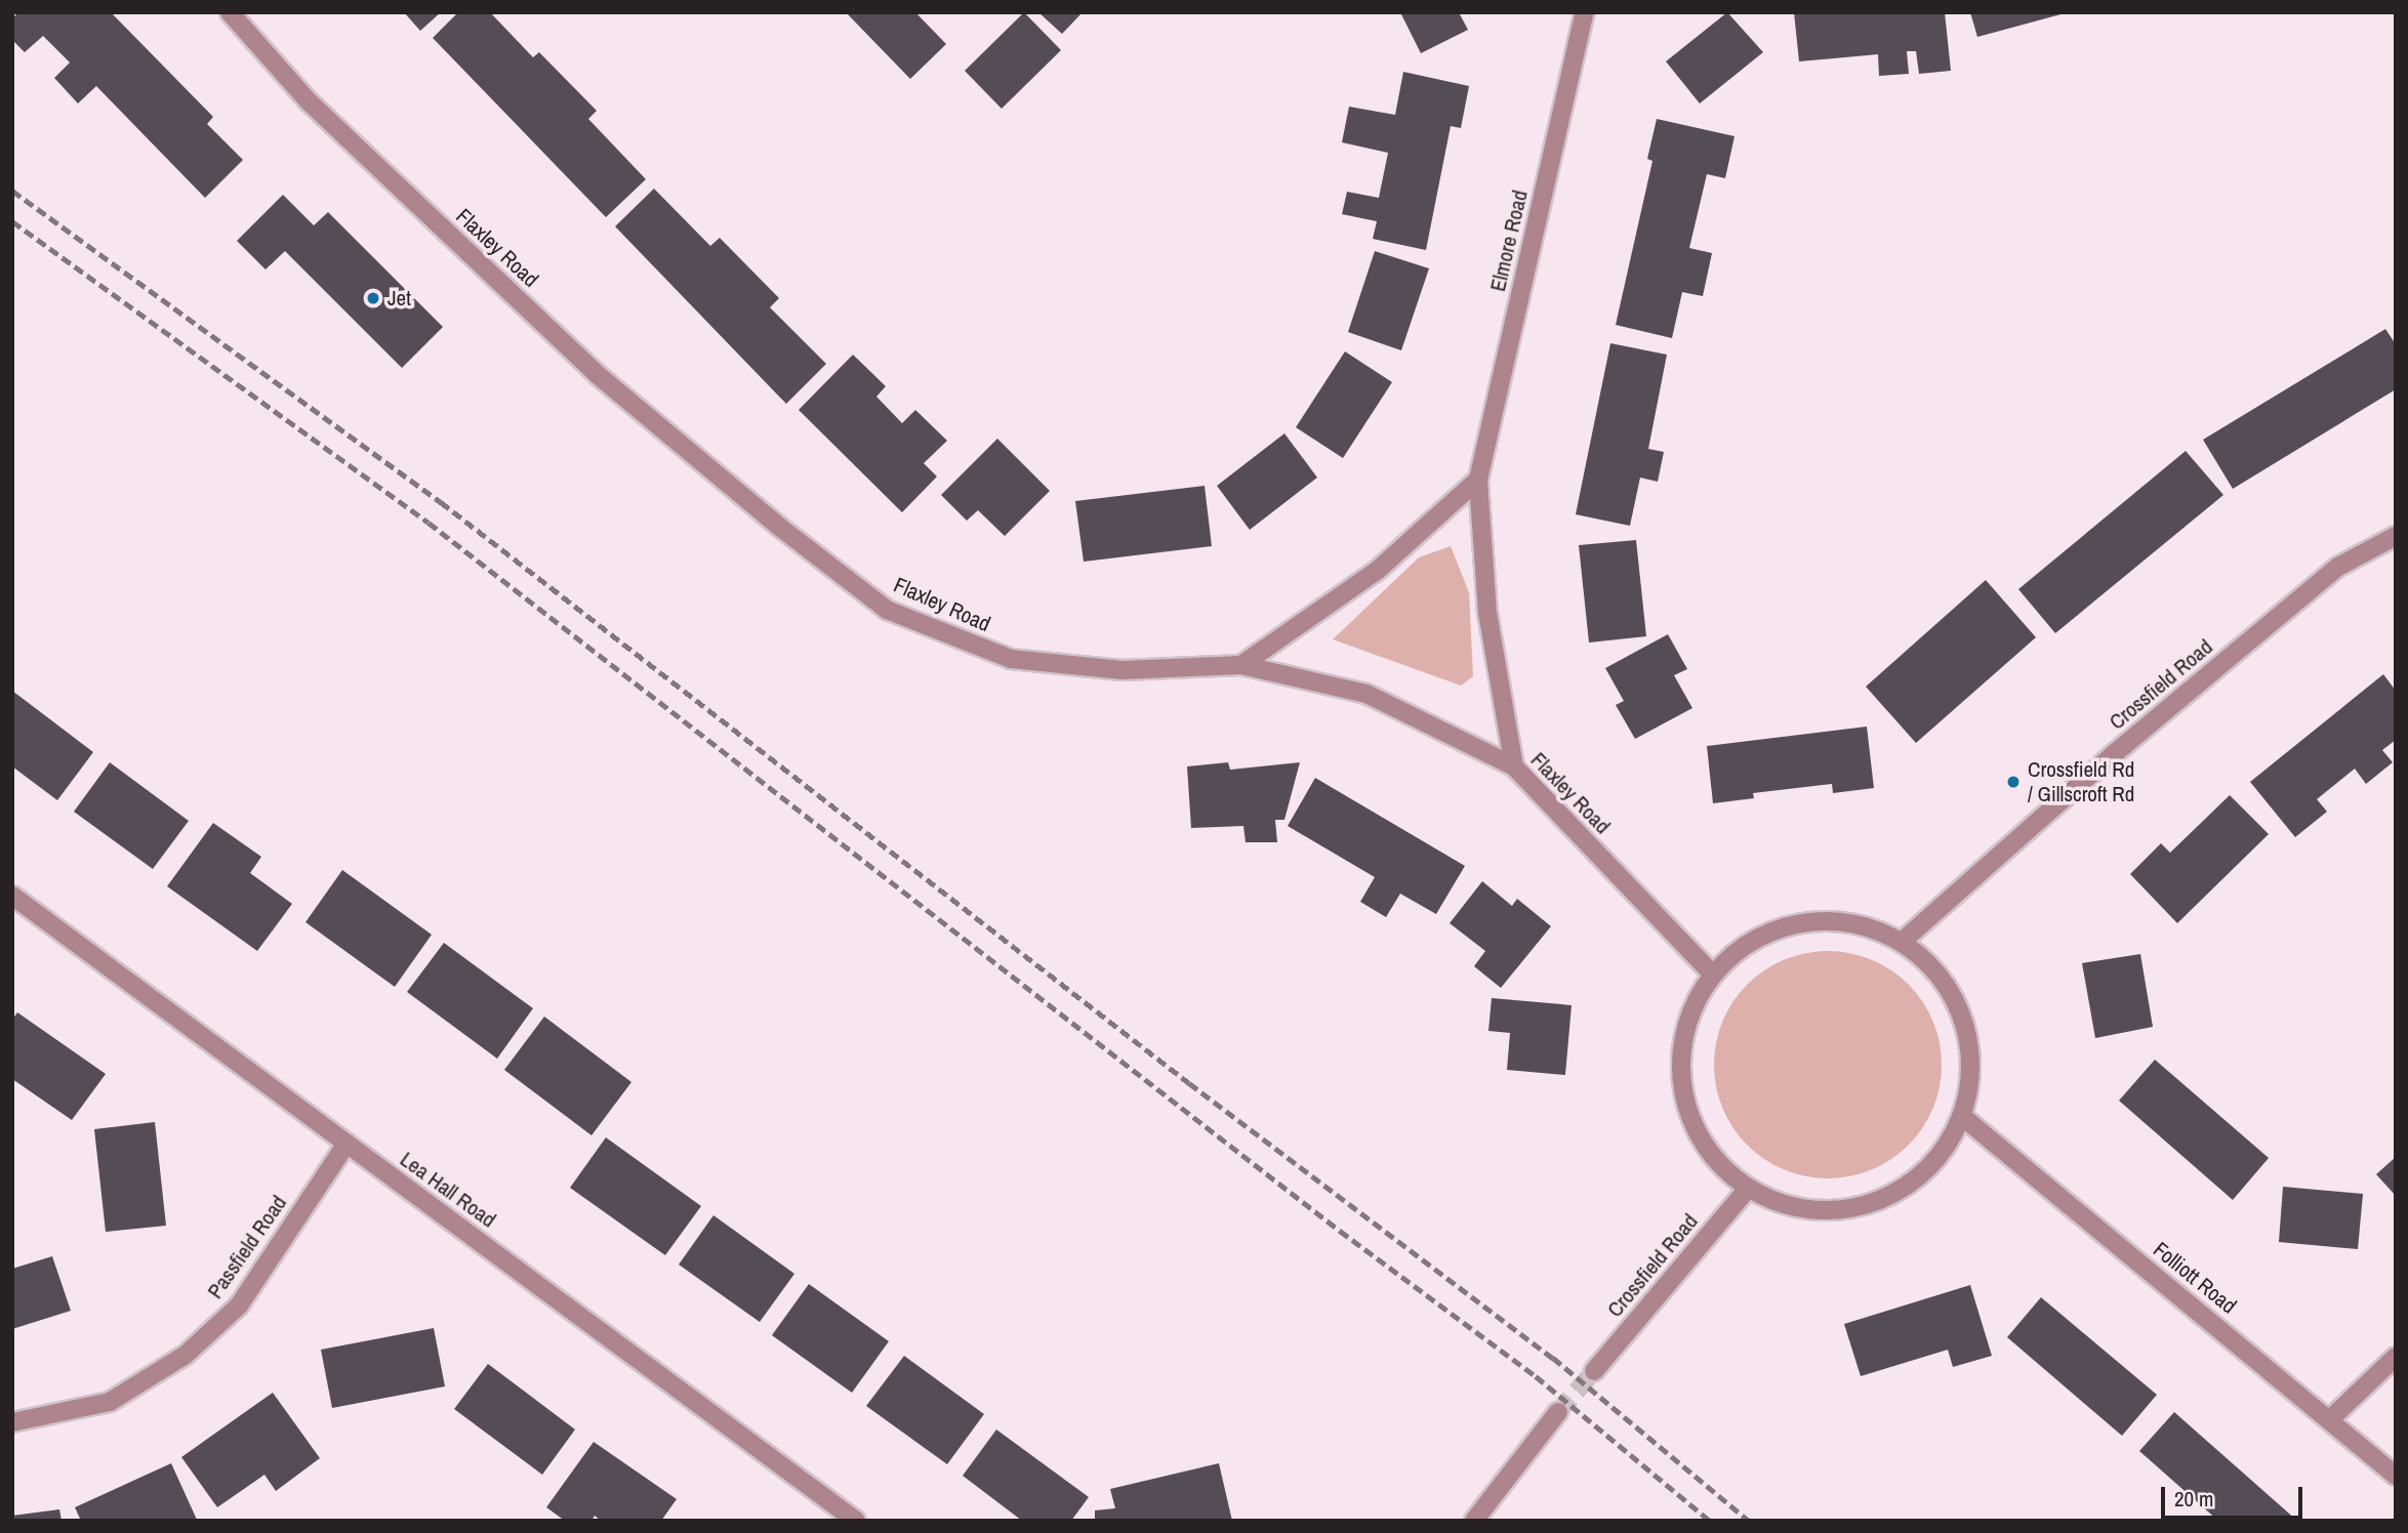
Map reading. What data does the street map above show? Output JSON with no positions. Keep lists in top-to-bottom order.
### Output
{
  "streets": {
    "street": [
      "Elmore Road",
      "Flaxley Road",
      "Crossfield Road",
      "Lea Hall Road",
      "Passfield Road",
      "Folliott Road"
    ]
  },
  "crossings": [
    ["Elmore Road", "Flaxley Road"],
    ["Lea Hall Road", "Passfield Road"]
  ],
  "places": ["Jet", "Crossfield Rd / Gillscroft Rd"],
  "scale_bar": "20 m"
}
